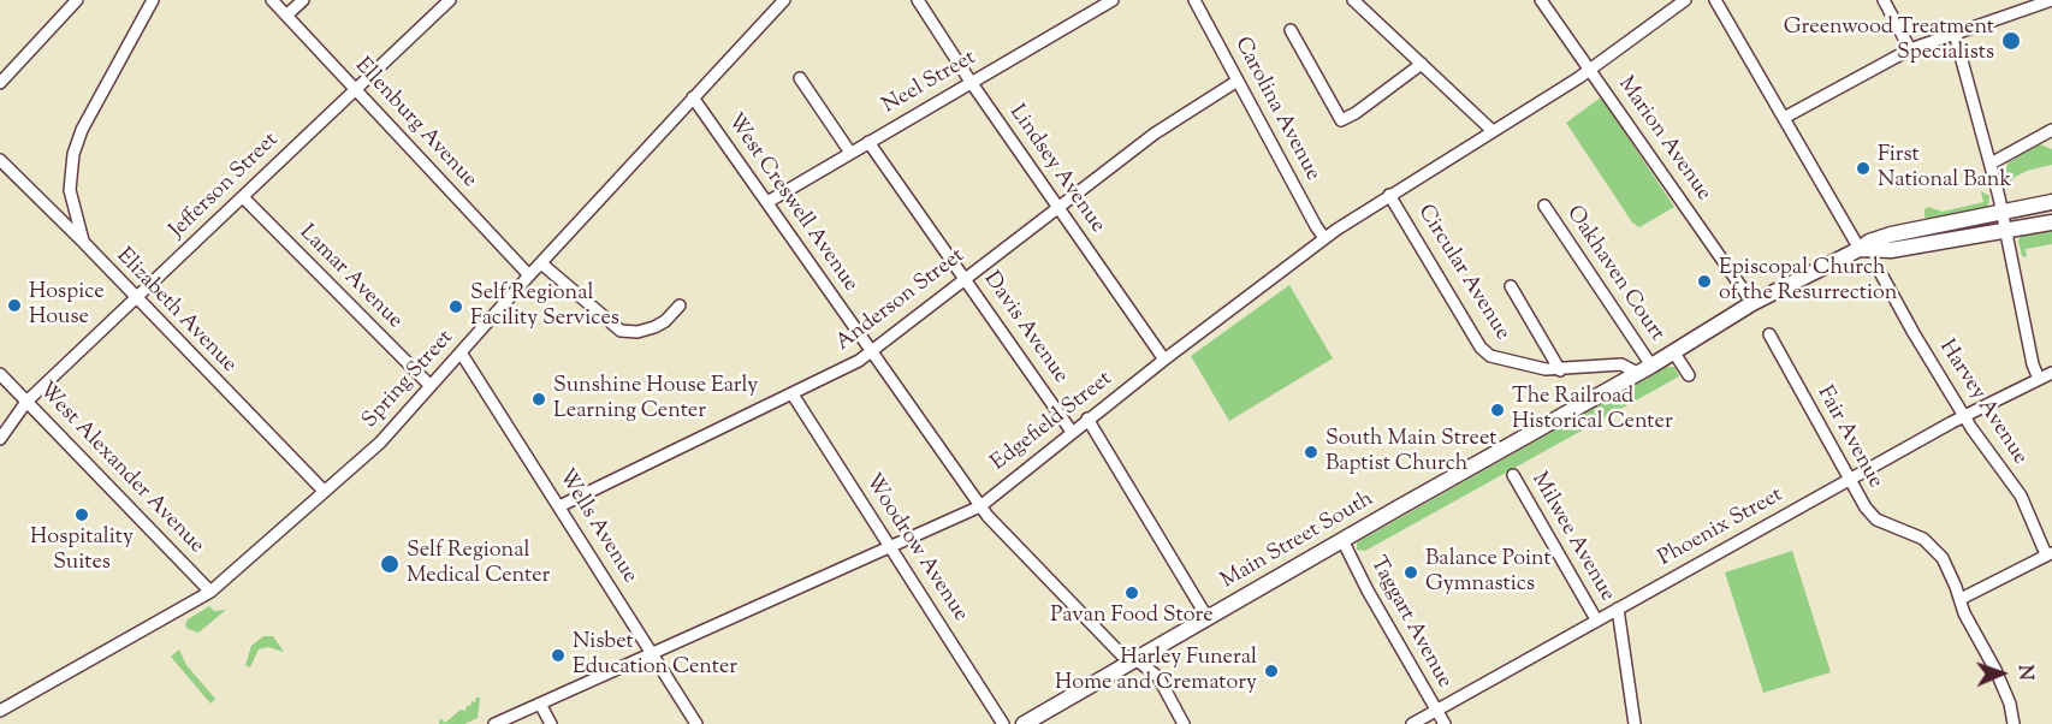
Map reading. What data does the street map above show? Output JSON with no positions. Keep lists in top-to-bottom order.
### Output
{
  "streets": {
    "main road": ["Main Street South"],
    "street": [
      "Neel Street",
      "Carolina Avenue",
      "Ellenburg Avenue",
      "Marion Avenue",
      "Lindsey Avenue",
      "Jefferson Street",
      "West Creswell Avenue",
      "Circular Avenue",
      "Oakhaven Court",
      "Lamar Avenue",
      "Anderson Street",
      "Elizabeth Avenue",
      "Davis Avenue",
      "Spring Street",
      "Harvey Avenue",
      "Edgefield Street",
      "Fair Avenue",
      "West Alexander Avenue",
      "Wells Avenue",
      "Phoenix Street",
      "Milwee Avenue",
      "Woodrow Avenue",
      "Taggart Avenue"
    ]
  },
  "crossings": [
    ["Neel Street", "Lindsey Avenue"],
    ["Neel Street", "West Creswell Avenue"],
    ["Neel Street", "Davis Avenue"],
    ["Carolina Avenue", "Anderson Street"],
    ["Carolina Avenue", "Edgefield Street"],
    ["Ellenburg Avenue", "Jefferson Street"],
    ["Ellenburg Avenue", "Spring Street"],
    ["Marion Avenue", "Edgefield Street"],
    ["Marion Avenue", "Main Street South"],
    ["Lindsey Avenue", "Anderson Street"],
    ["Lindsey Avenue", "Edgefield Street"],
    ["Jefferson Street", "Lamar Avenue"],
    ["Jefferson Street", "Elizabeth Avenue"],
    ["Jefferson Street", "West Alexander Avenue"],
    ["West Creswell Avenue", "Anderson Street"],
    ["West Creswell Avenue", "Spring Street"],
    ["West Creswell Avenue", "Edgefield Street"],
    ["West Creswell Avenue", "Main Street South"],
    ["Circular Avenue", "Edgefield Street"],
    ["Circular Avenue", "Main Street South"],
    ["Oakhaven Court", "Main Street South"],
    ["Lamar Avenue", "Spring Street"],
    ["Anderson Street", "Davis Avenue"],
    ["Anderson Street", "Wells Avenue"],
    ["Anderson Street", "Woodrow Avenue"],
    ["Elizabeth Avenue", "Spring Street"],
    ["Davis Avenue", "Edgefield Street"],
    ["Spring Street", "West Alexander Avenue"],
    ["Spring Street", "Wells Avenue"],
    ["Harvey Avenue", "Phoenix Street"],
    ["Edgefield Street", "Wells Avenue"],
    ["Edgefield Street", "Woodrow Avenue"],
    ["Fair Avenue", "Phoenix Street"],
    ["Phoenix Street", "Milwee Avenue"],
    ["Phoenix Street", "Taggart Avenue"],
    ["Main Street South", "Taggart Avenue"]
  ],
  "places": [
    "Greenwood Treatment Specialists",
    "First National Bank",
    "Episcopal Church of the Resurrection",
    "Hospice House",
    "Self Regional Facility Services",
    "Sunshine House Early Learning Center",
    "The Railroad Historical Center",
    "South Main Street Baptist Church",
    "Hospitality Suites",
    "Self Regional Medical Center",
    "Balance Point Gymnastics",
    "Pavan Food Store",
    "Nisbet Education Center",
    "Harley Funeral Home and Crematory"
  ],
  "north": "right"
}
